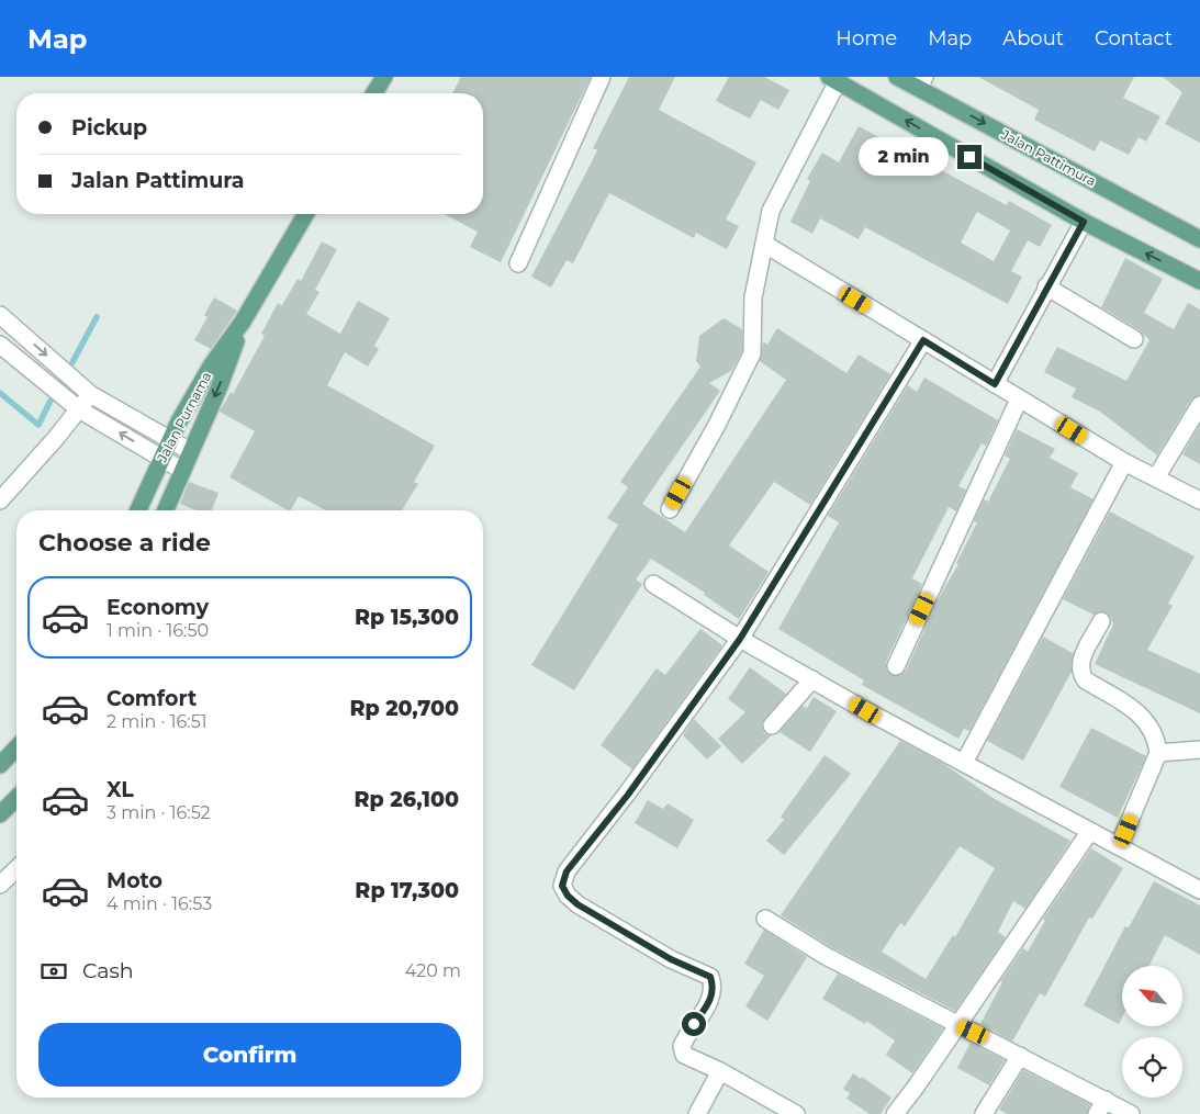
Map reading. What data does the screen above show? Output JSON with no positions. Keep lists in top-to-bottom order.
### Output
{
  "streets": {
    "main road": ["Jalan Pattimura", "Jalan Purnama"]
  },
  "north": "top left",
  "page": {
    "header": "Map",
    "nav": [
      "Home",
      "Map",
      "About",
      "Contact"
    ],
    "banner": ["Pickup", "Jalan Pattimura"],
    "bubble": "2 min",
    "heading": "Choose a ride",
    "list": [
      {
        "name": "Economy",
        "note": "1 min · 16:50",
        "value": "Rp 15,300"
      },
      {
        "name": "Comfort",
        "note": "2 min · 16:51",
        "value": "Rp 20,700"
      },
      {
        "name": "XL",
        "note": "3 min · 16:52",
        "value": "Rp 26,100"
      },
      {
        "name": "Moto",
        "note": "4 min · 16:53",
        "value": "Rp 17,300"
      }
    ],
    "pay": ["Cash", "420 m"],
    "buttons": "Confirm"
  }
}
